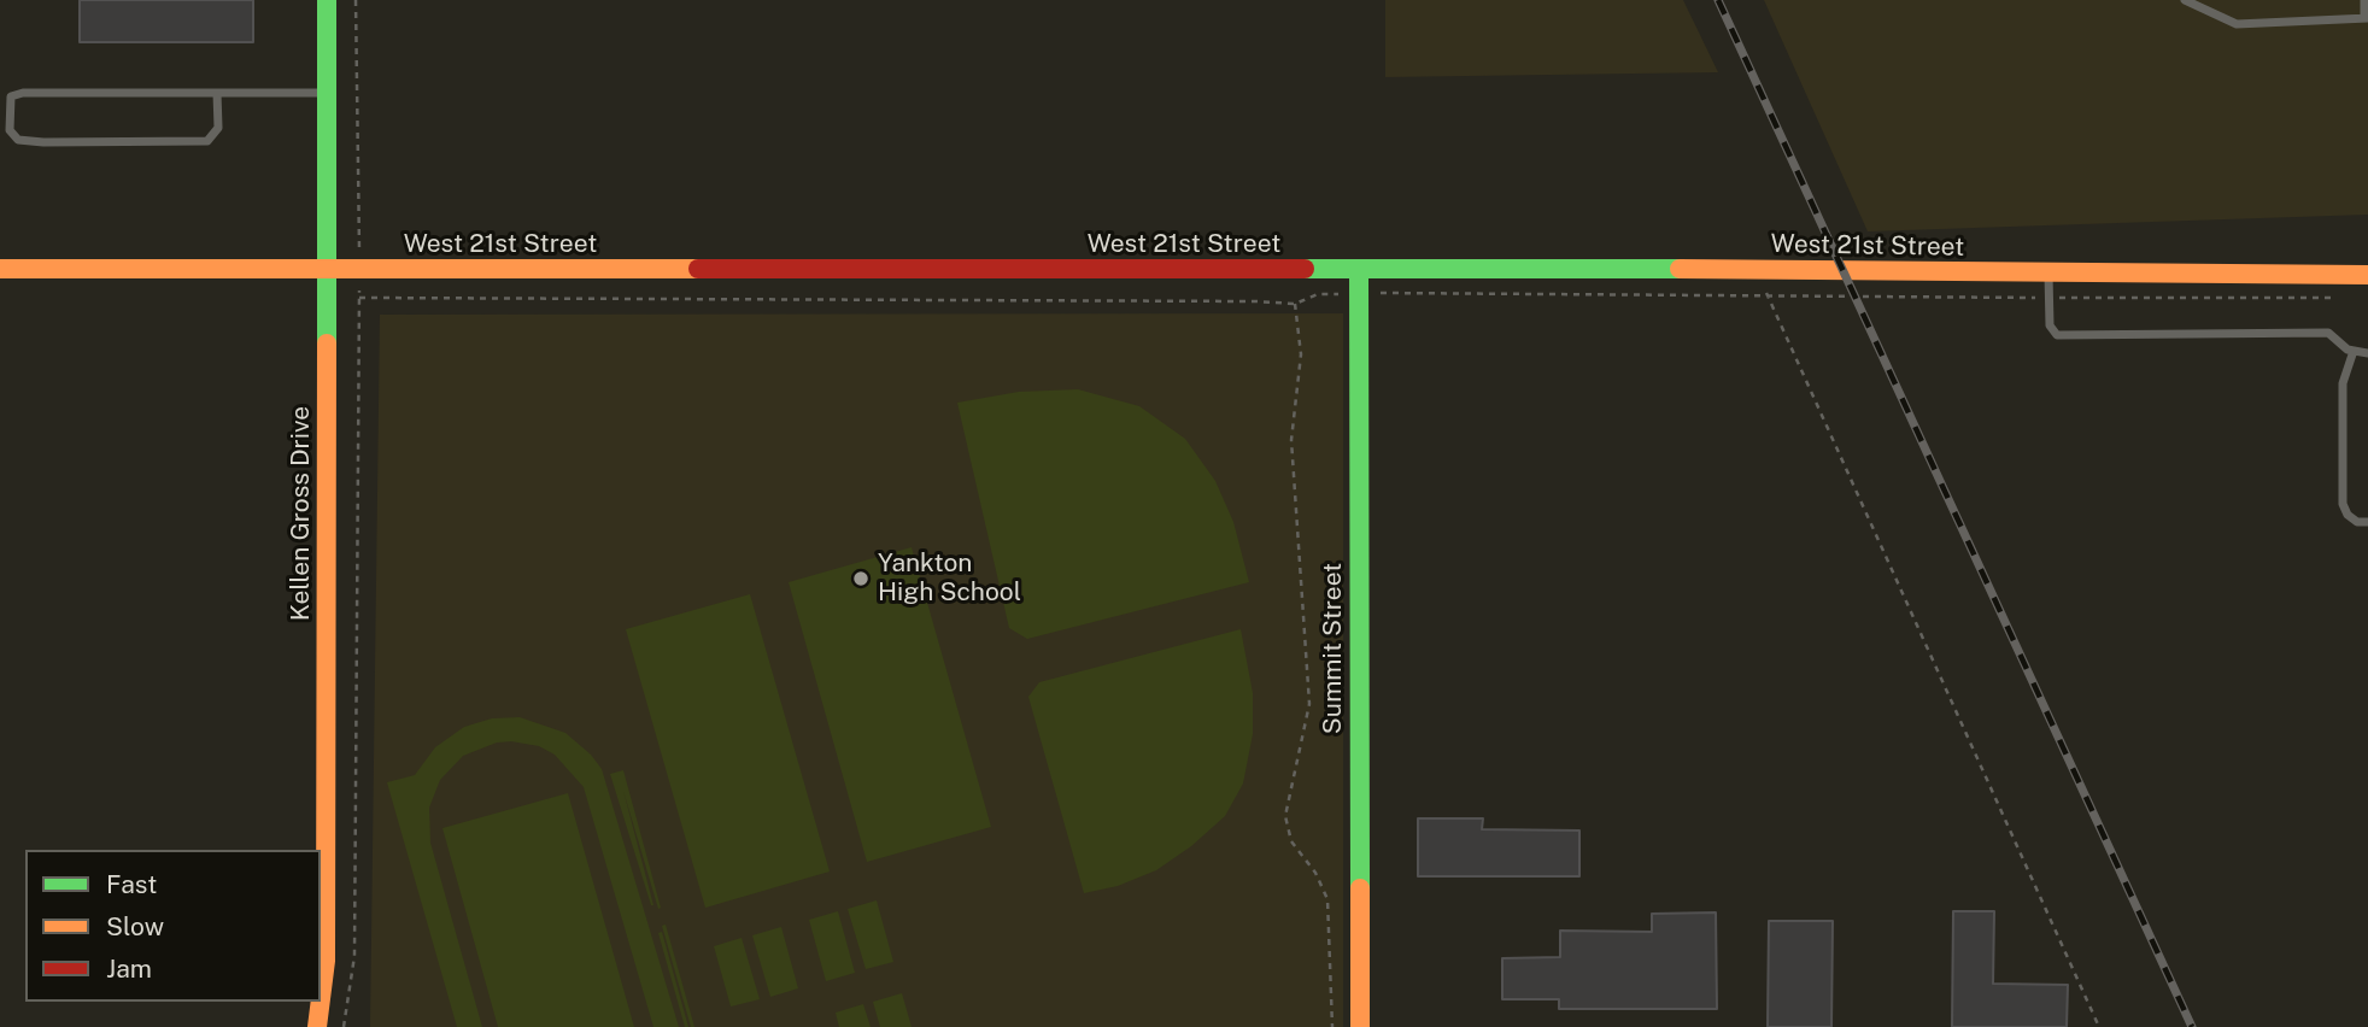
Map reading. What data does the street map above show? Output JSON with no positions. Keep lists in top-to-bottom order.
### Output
{
  "streets": {
    "street": ["West 21st Street", "Kellen Gross Drive", "Summit Street"]
  },
  "crossings": [
    ["West 21st Street", "Kellen Gross Drive"],
    ["West 21st Street", "Summit Street"]
  ],
  "places": ["Yankton High School"],
  "legend": ["Fast", "Slow", "Jam"]
}
